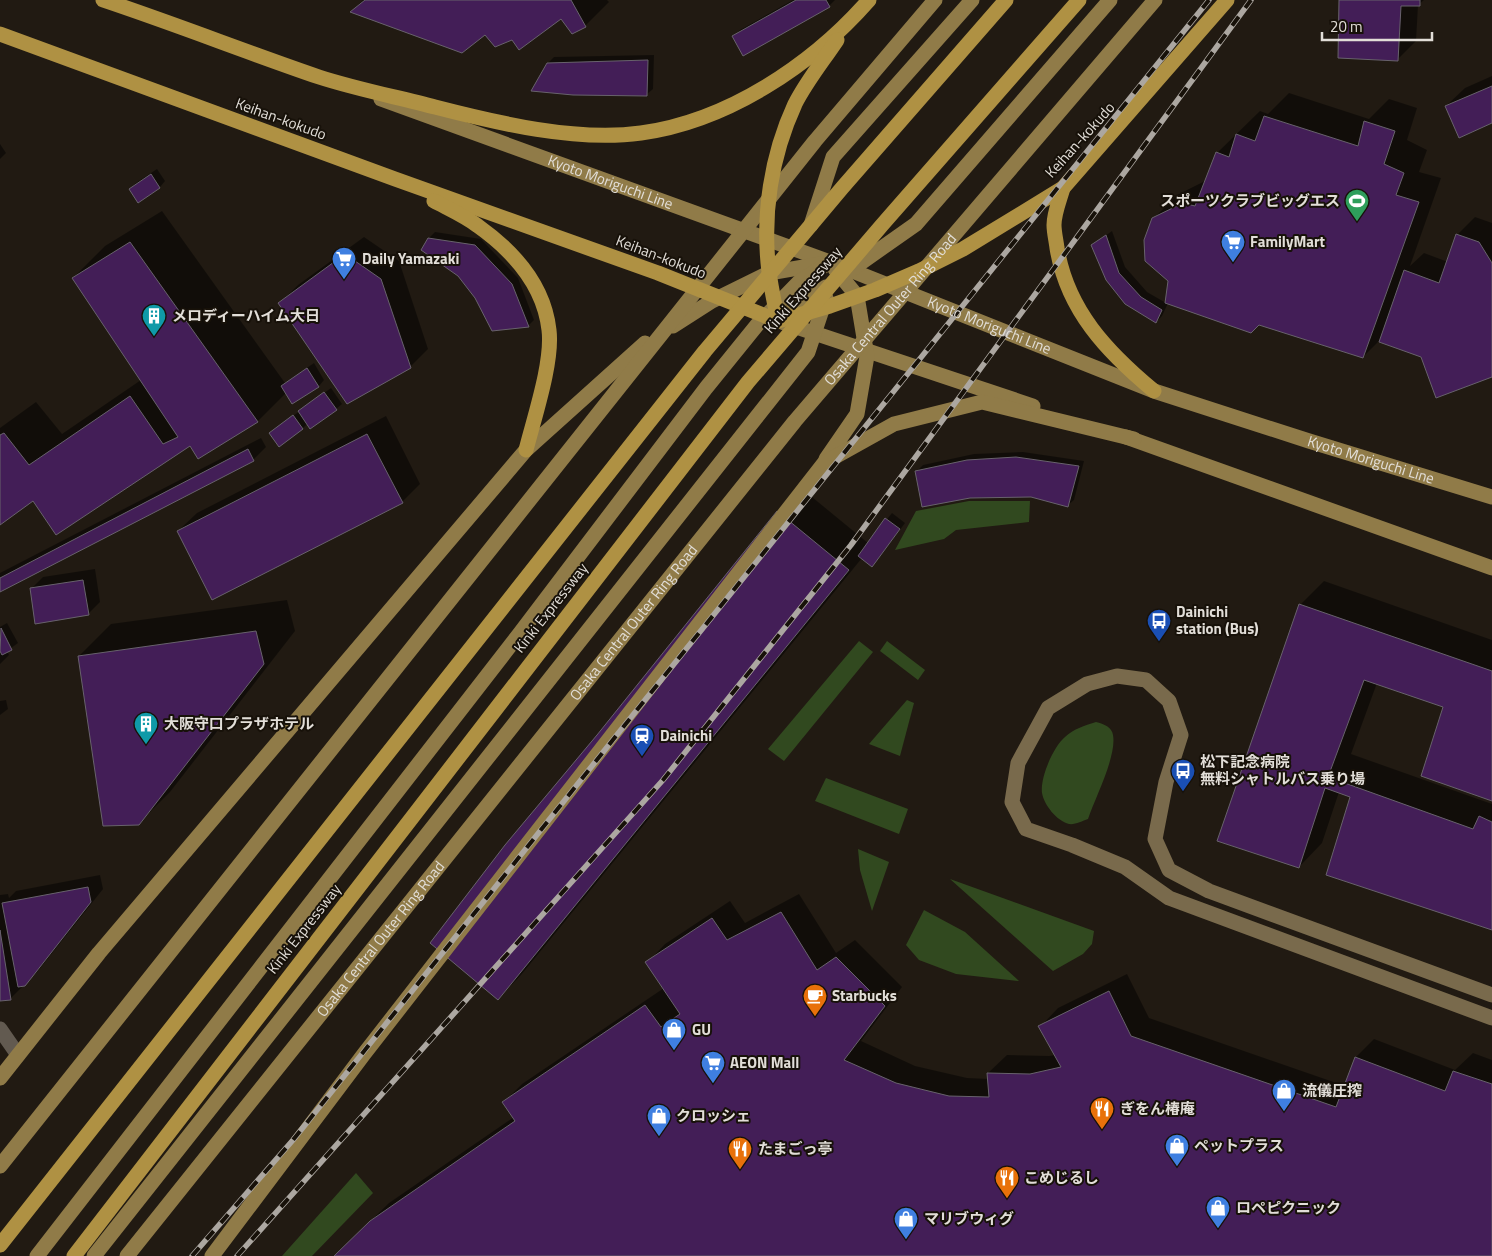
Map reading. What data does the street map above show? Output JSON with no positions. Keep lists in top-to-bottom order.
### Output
{
  "streets": {
    "highway": ["Keihan-kokudo", "Kinki Expressway"],
    "main road": ["Kyoto Moriguchi Line", "Osaka Central Outer Ring Road"]
  },
  "crossings": [
    ["Keihan-kokudo", "Kyoto Moriguchi Line"]
  ],
  "places": {
    "sports": ["スポーツクラブビッグエス"],
    "supermarket": ["FamilyMart", "Daily Yamazaki", "AEON Mall"],
    "building": ["メロディーハイム大日", "大阪守口プラザホテル"],
    "bus stop": ["Dainichi station (Bus)", "松下記念病院 無料シャトルバス乗り場"],
    "station": ["Dainichi"],
    "cafe": ["Starbucks"],
    "shop": [
      "GU",
      "流儀圧搾",
      "クロッシェ",
      "ペットプラス",
      "ロペピクニック",
      "マリブウィグ"
    ],
    "restaurant": ["ぎをん椿庵", "たまごっ亭", "こめじるし"]
  },
  "scale_bar": "20 m"
}
